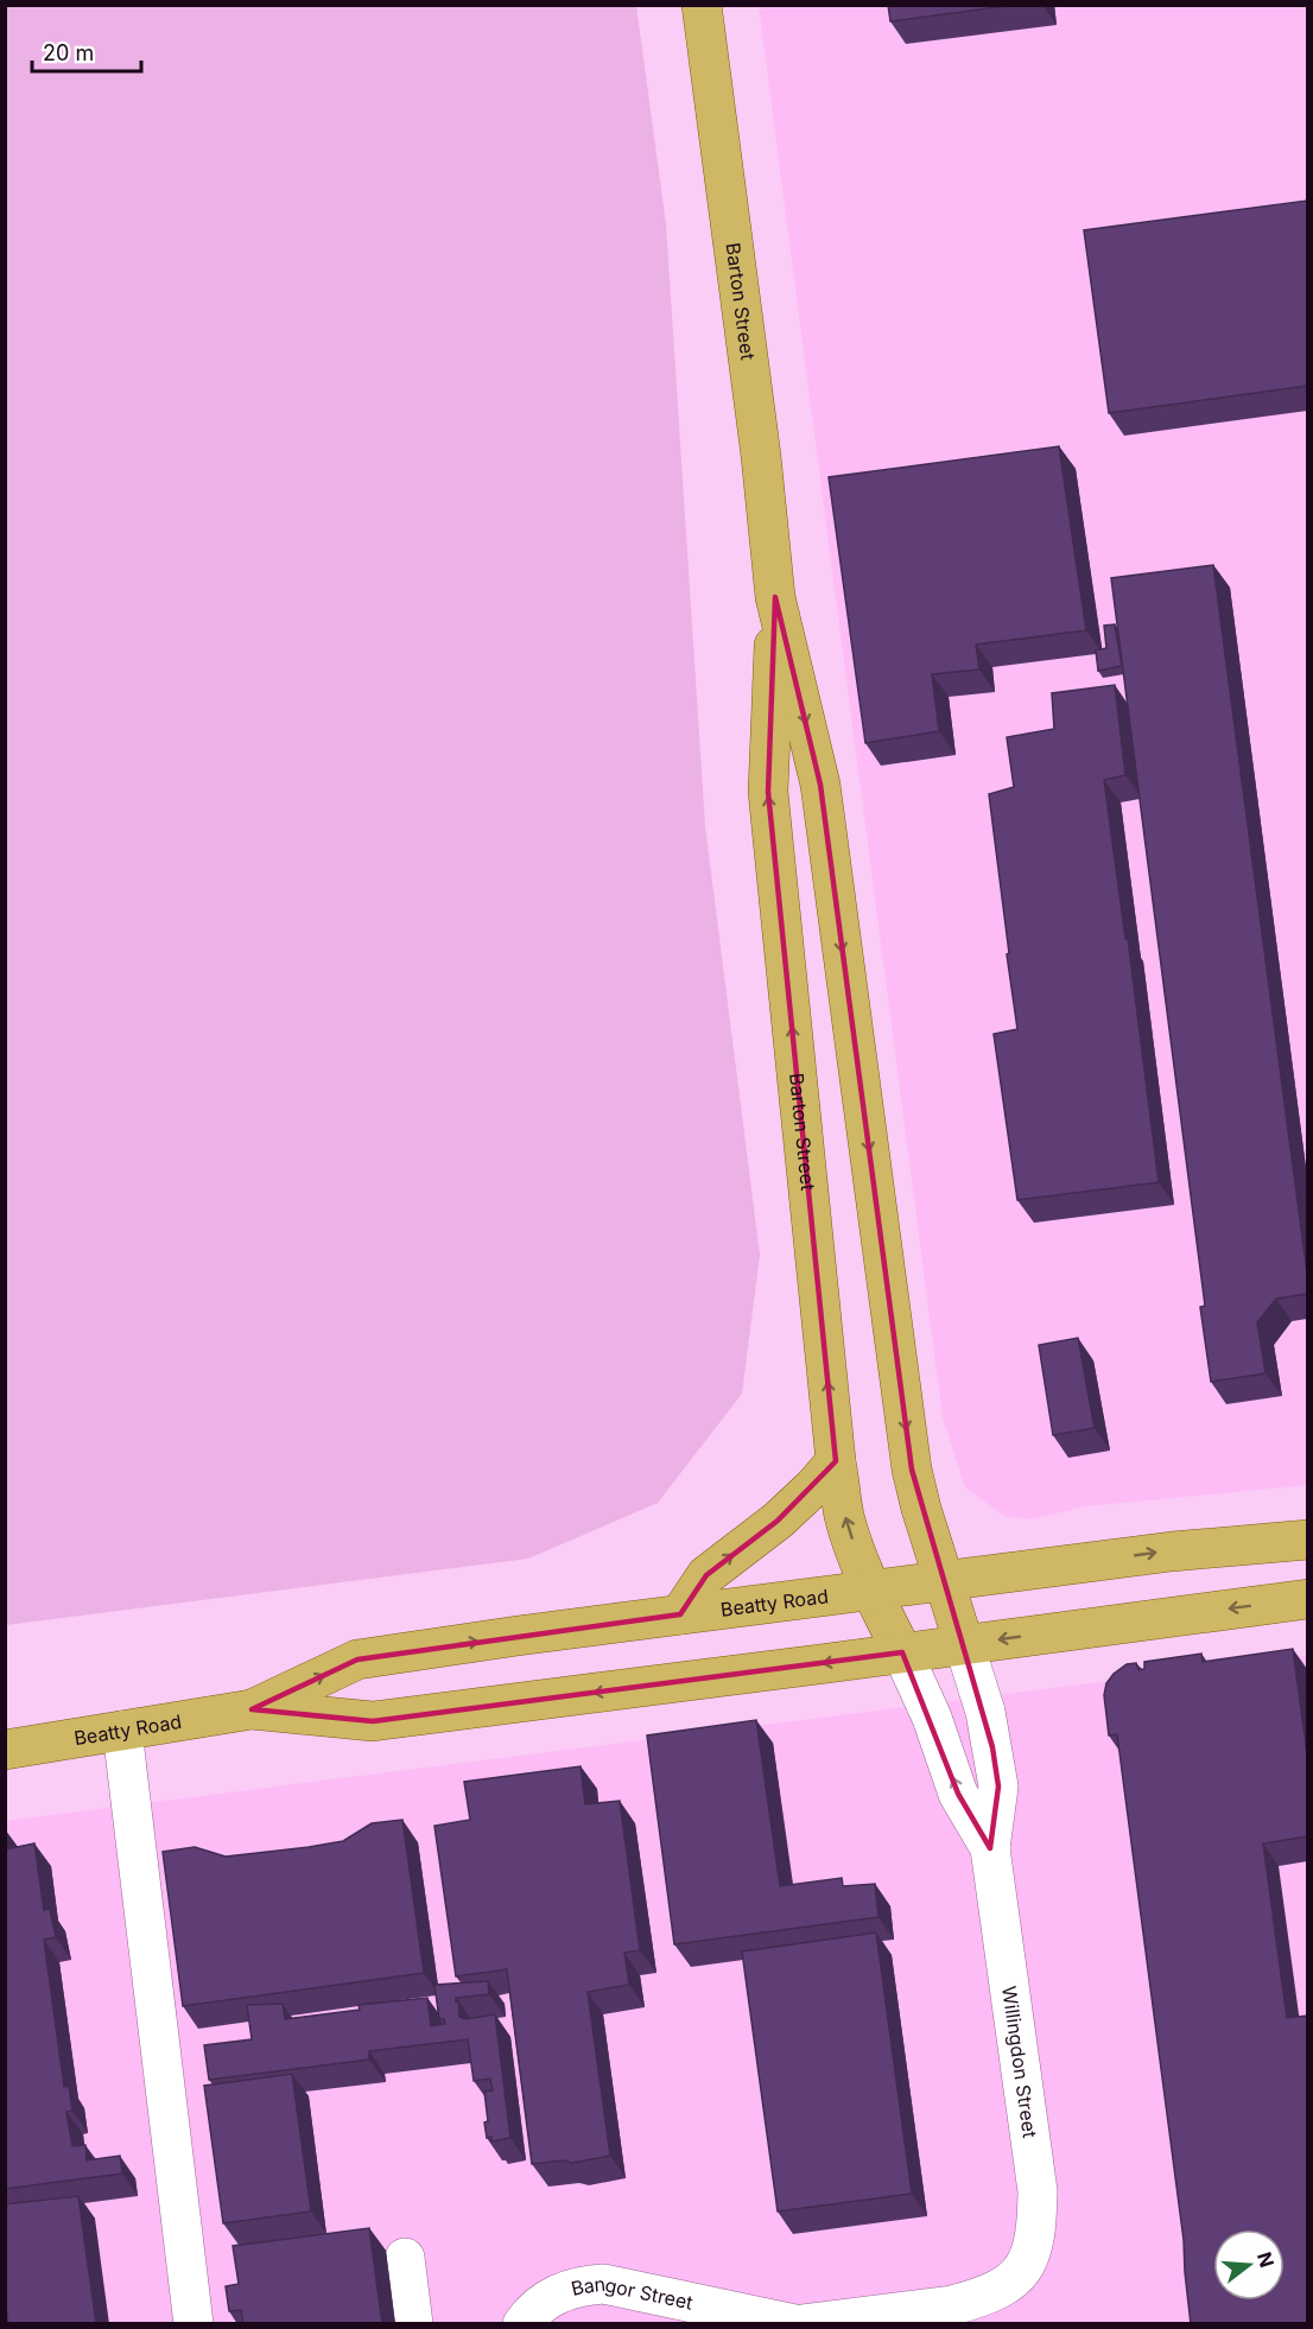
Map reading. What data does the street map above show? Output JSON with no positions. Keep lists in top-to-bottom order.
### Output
{
  "streets": {
    "main road": ["Barton Street", "Beatty Road"],
    "street": ["Willingdon Street", "Bangor Street"]
  },
  "crossings": [
    ["Barton Street", "Beatty Road"],
    ["Barton Street", "Willingdon Street"],
    ["Beatty Road", "Willingdon Street"]
  ],
  "scale_bar": "20 m",
  "north": "right"
}
